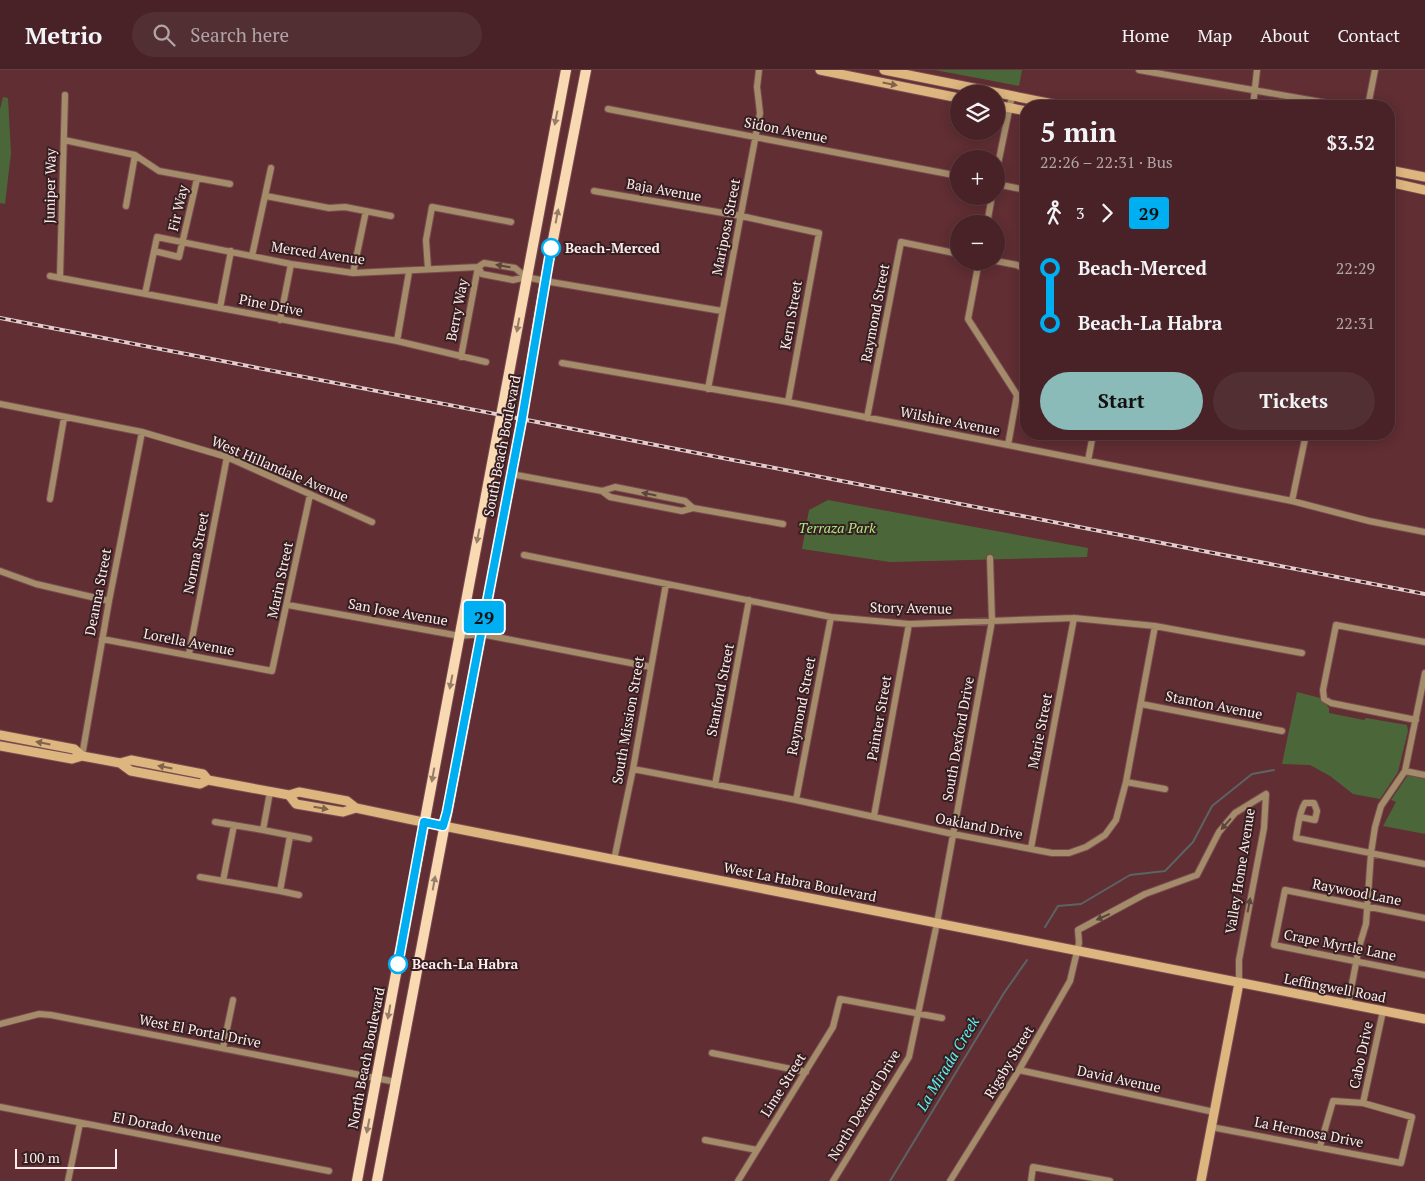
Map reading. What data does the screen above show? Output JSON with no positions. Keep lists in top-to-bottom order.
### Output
{
  "streets": {
    "main road": [
      "South Beach Boulevard",
      "Valley Home Avenue",
      "West La Habra Boulevard",
      "Leffingwell Road",
      "North Beach Boulevard"
    ],
    "street": [
      "Sidon Avenue",
      "Juniper Way",
      "Baja Avenue",
      "Fir Way",
      "Mariposa Street",
      "Merced Avenue",
      "Pine Drive",
      "Berry Way",
      "Raymond Street",
      "Kern Street",
      "Wilshire Avenue",
      "West Hillandale Avenue",
      "Norma Street",
      "Marin Street",
      "Deanna Street",
      "Story Avenue",
      "San Jose Avenue",
      "Lorella Avenue",
      "Stanford Street",
      "Stanton Avenue",
      "Painter Street",
      "South Mission Street",
      "Marie Street",
      "South Dexford Drive",
      "Oakland Drive",
      "Raywood Lane",
      "Crape Myrtle Lane",
      "West El Portal Drive",
      "Cabo Drive",
      "Rigsby Street",
      "David Avenue",
      "Lime Street",
      "North Dexford Drive",
      "El Dorado Avenue",
      "La Hermosa Drive"
    ]
  },
  "crossings": [
    ["Sidon Avenue", "Mariposa Street"],
    ["Juniper Way", "Pine Drive"],
    ["Baja Avenue", "Mariposa Street"],
    ["Baja Avenue", "Kern Street"],
    ["Fir Way", "Merced Avenue"],
    ["Mariposa Street", "Merced Avenue"],
    ["Mariposa Street", "Wilshire Avenue"],
    ["Merced Avenue", "Berry Way"],
    ["Merced Avenue", "South Beach Boulevard"],
    ["Pine Drive", "Berry Way"],
    ["Raymond Street", "Wilshire Avenue"],
    ["Raymond Street", "Story Avenue"],
    ["Raymond Street", "Oakland Drive"],
    ["Kern Street", "Wilshire Avenue"],
    ["South Beach Boulevard", "San Jose Avenue"],
    ["South Beach Boulevard", "West La Habra Boulevard"],
    ["South Beach Boulevard", "North Beach Boulevard"],
    ["West Hillandale Avenue", "Norma Street"],
    ["West Hillandale Avenue", "Marin Street"],
    ["West Hillandale Avenue", "Deanna Street"],
    ["Norma Street", "Lorella Avenue"],
    ["Marin Street", "San Jose Avenue"],
    ["Marin Street", "Lorella Avenue"],
    ["Deanna Street", "Lorella Avenue"],
    ["Deanna Street", "West La Habra Boulevard"],
    ["Story Avenue", "Stanford Street"],
    ["Story Avenue", "Painter Street"],
    ["Story Avenue", "South Mission Street"],
    ["Story Avenue", "Marie Street"],
    ["Story Avenue", "South Dexford Drive"],
    ["Story Avenue", "Oakland Drive"],
    ["San Jose Avenue", "South Mission Street"],
    ["Stanford Street", "Oakland Drive"],
    ["Stanton Avenue", "Oakland Drive"],
    ["Painter Street", "Oakland Drive"],
    ["South Mission Street", "Oakland Drive"],
    ["South Mission Street", "West La Habra Boulevard"],
    ["Marie Street", "Oakland Drive"],
    ["South Dexford Drive", "Oakland Drive"],
    ["South Dexford Drive", "West La Habra Boulevard"],
    ["South Dexford Drive", "North Dexford Drive"],
    ["Valley Home Avenue", "West La Habra Boulevard"],
    ["Valley Home Avenue", "Leffingwell Road"],
    ["Valley Home Avenue", "Rigsby Street"],
    ["Valley Home Avenue", "David Avenue"],
    ["Valley Home Avenue", "La Hermosa Drive"],
    ["West La Habra Boulevard", "Leffingwell Road"],
    ["West La Habra Boulevard", "North Beach Boulevard"],
    ["West La Habra Boulevard", "Rigsby Street"],
    ["West La Habra Boulevard", "North Dexford Drive"],
    ["Raywood Lane", "Crape Myrtle Lane"],
    ["Leffingwell Road", "Cabo Drive"],
    ["West El Portal Drive", "North Beach Boulevard"],
    ["Cabo Drive", "La Hermosa Drive"],
    ["Rigsby Street", "David Avenue"],
    ["Lime Street", "North Dexford Drive"]
  ],
  "water": ["La Mirada Creek"],
  "parks": ["Terraza Park"],
  "places": ["Beach-Merced", "Beach-La Habra"],
  "lines": ["bus line 29"],
  "scale_bar": "100 m",
  "page": {
    "header": "Metrio",
    "search": "Search here",
    "nav": [
      "Home",
      "Map",
      "About",
      "Contact"
    ],
    "on_map": "29",
    "map_buttons": ["+", "−"],
    "heading": ["5 min", "22:26 – 22:31 · Bus", "$3.52"],
    "legs": ["3", "29"],
    "list": [
      {
        "name": "Beach-Merced",
        "value": "22:29"
      },
      {
        "name": "Beach-La Habra",
        "value": "22:31"
      }
    ],
    "buttons": ["Start", "Tickets"],
    "scale": "100 m"
  }
}
